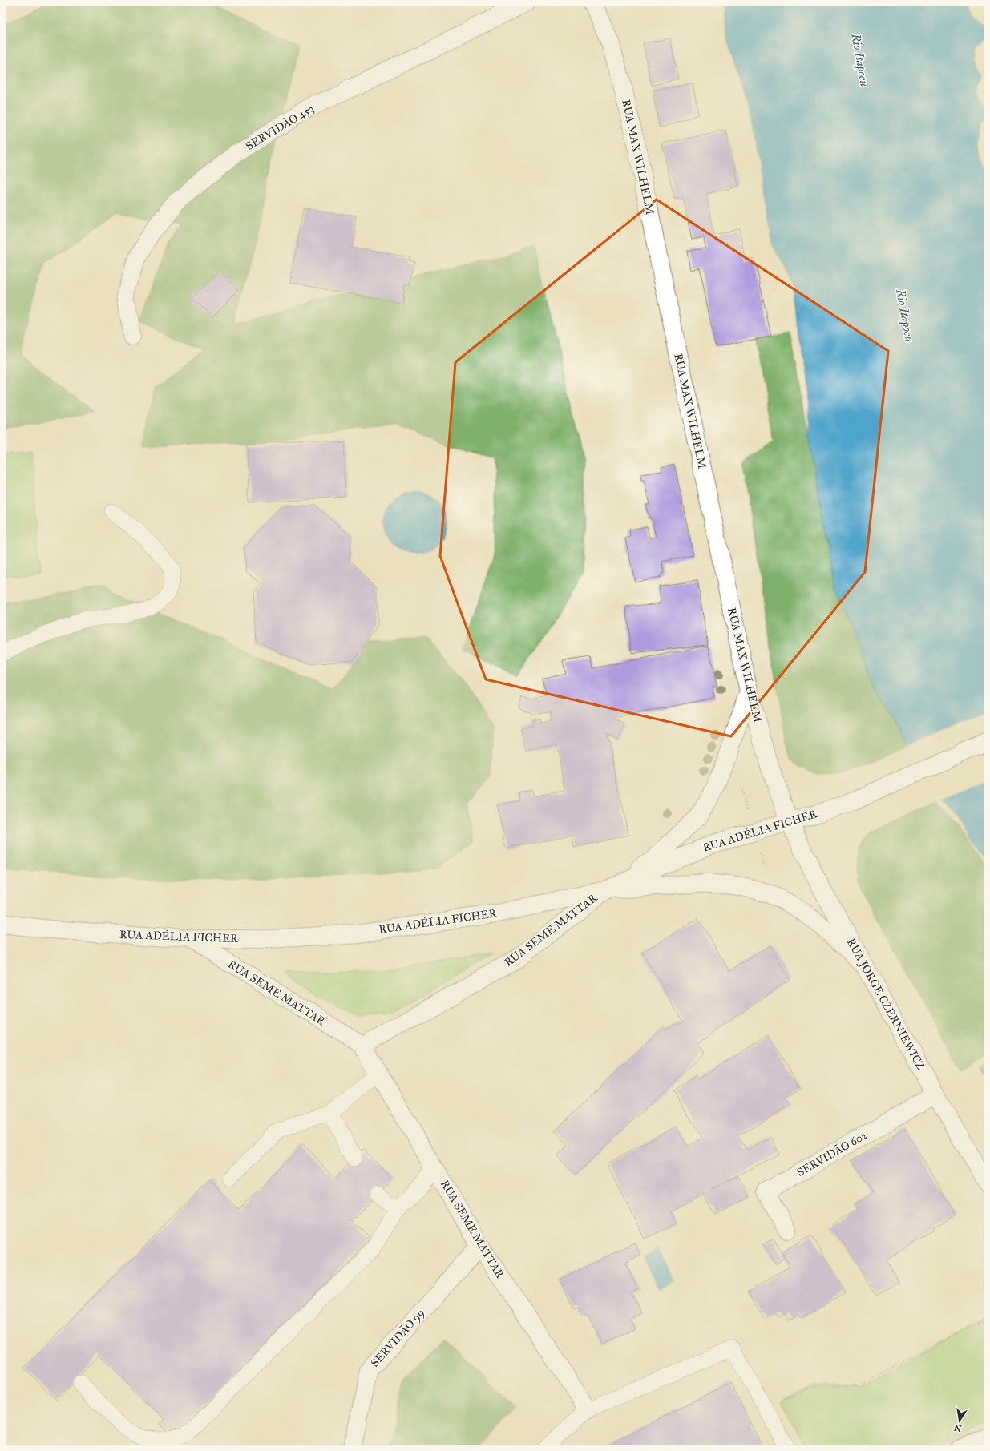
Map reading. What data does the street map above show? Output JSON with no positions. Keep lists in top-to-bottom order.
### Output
{
  "streets": {
    "main road": [
      "SERVIDÃO 453",
      "RUA MAX WILHELM",
      "RUA ADÉLIA FICHER",
      "RUA SEME MATTAR",
      "RUA JORGE CZERNIEWICZ",
      "SERVIDÃO 602",
      "SERVIDÃO 99"
    ]
  },
  "crossings": [
    ["RUA MAX WILHELM", "RUA ADÉLIA FICHER"],
    ["RUA MAX WILHELM", "RUA JORGE CZERNIEWICZ"],
    ["RUA ADÉLIA FICHER", "RUA SEME MATTAR"],
    ["RUA ADÉLIA FICHER", "RUA JORGE CZERNIEWICZ"],
    ["RUA SEME MATTAR", "SERVIDÃO 99"],
    ["RUA JORGE CZERNIEWICZ", "SERVIDÃO 602"]
  ],
  "water": ["Rio Itapocu"],
  "north": "bottom"
}
